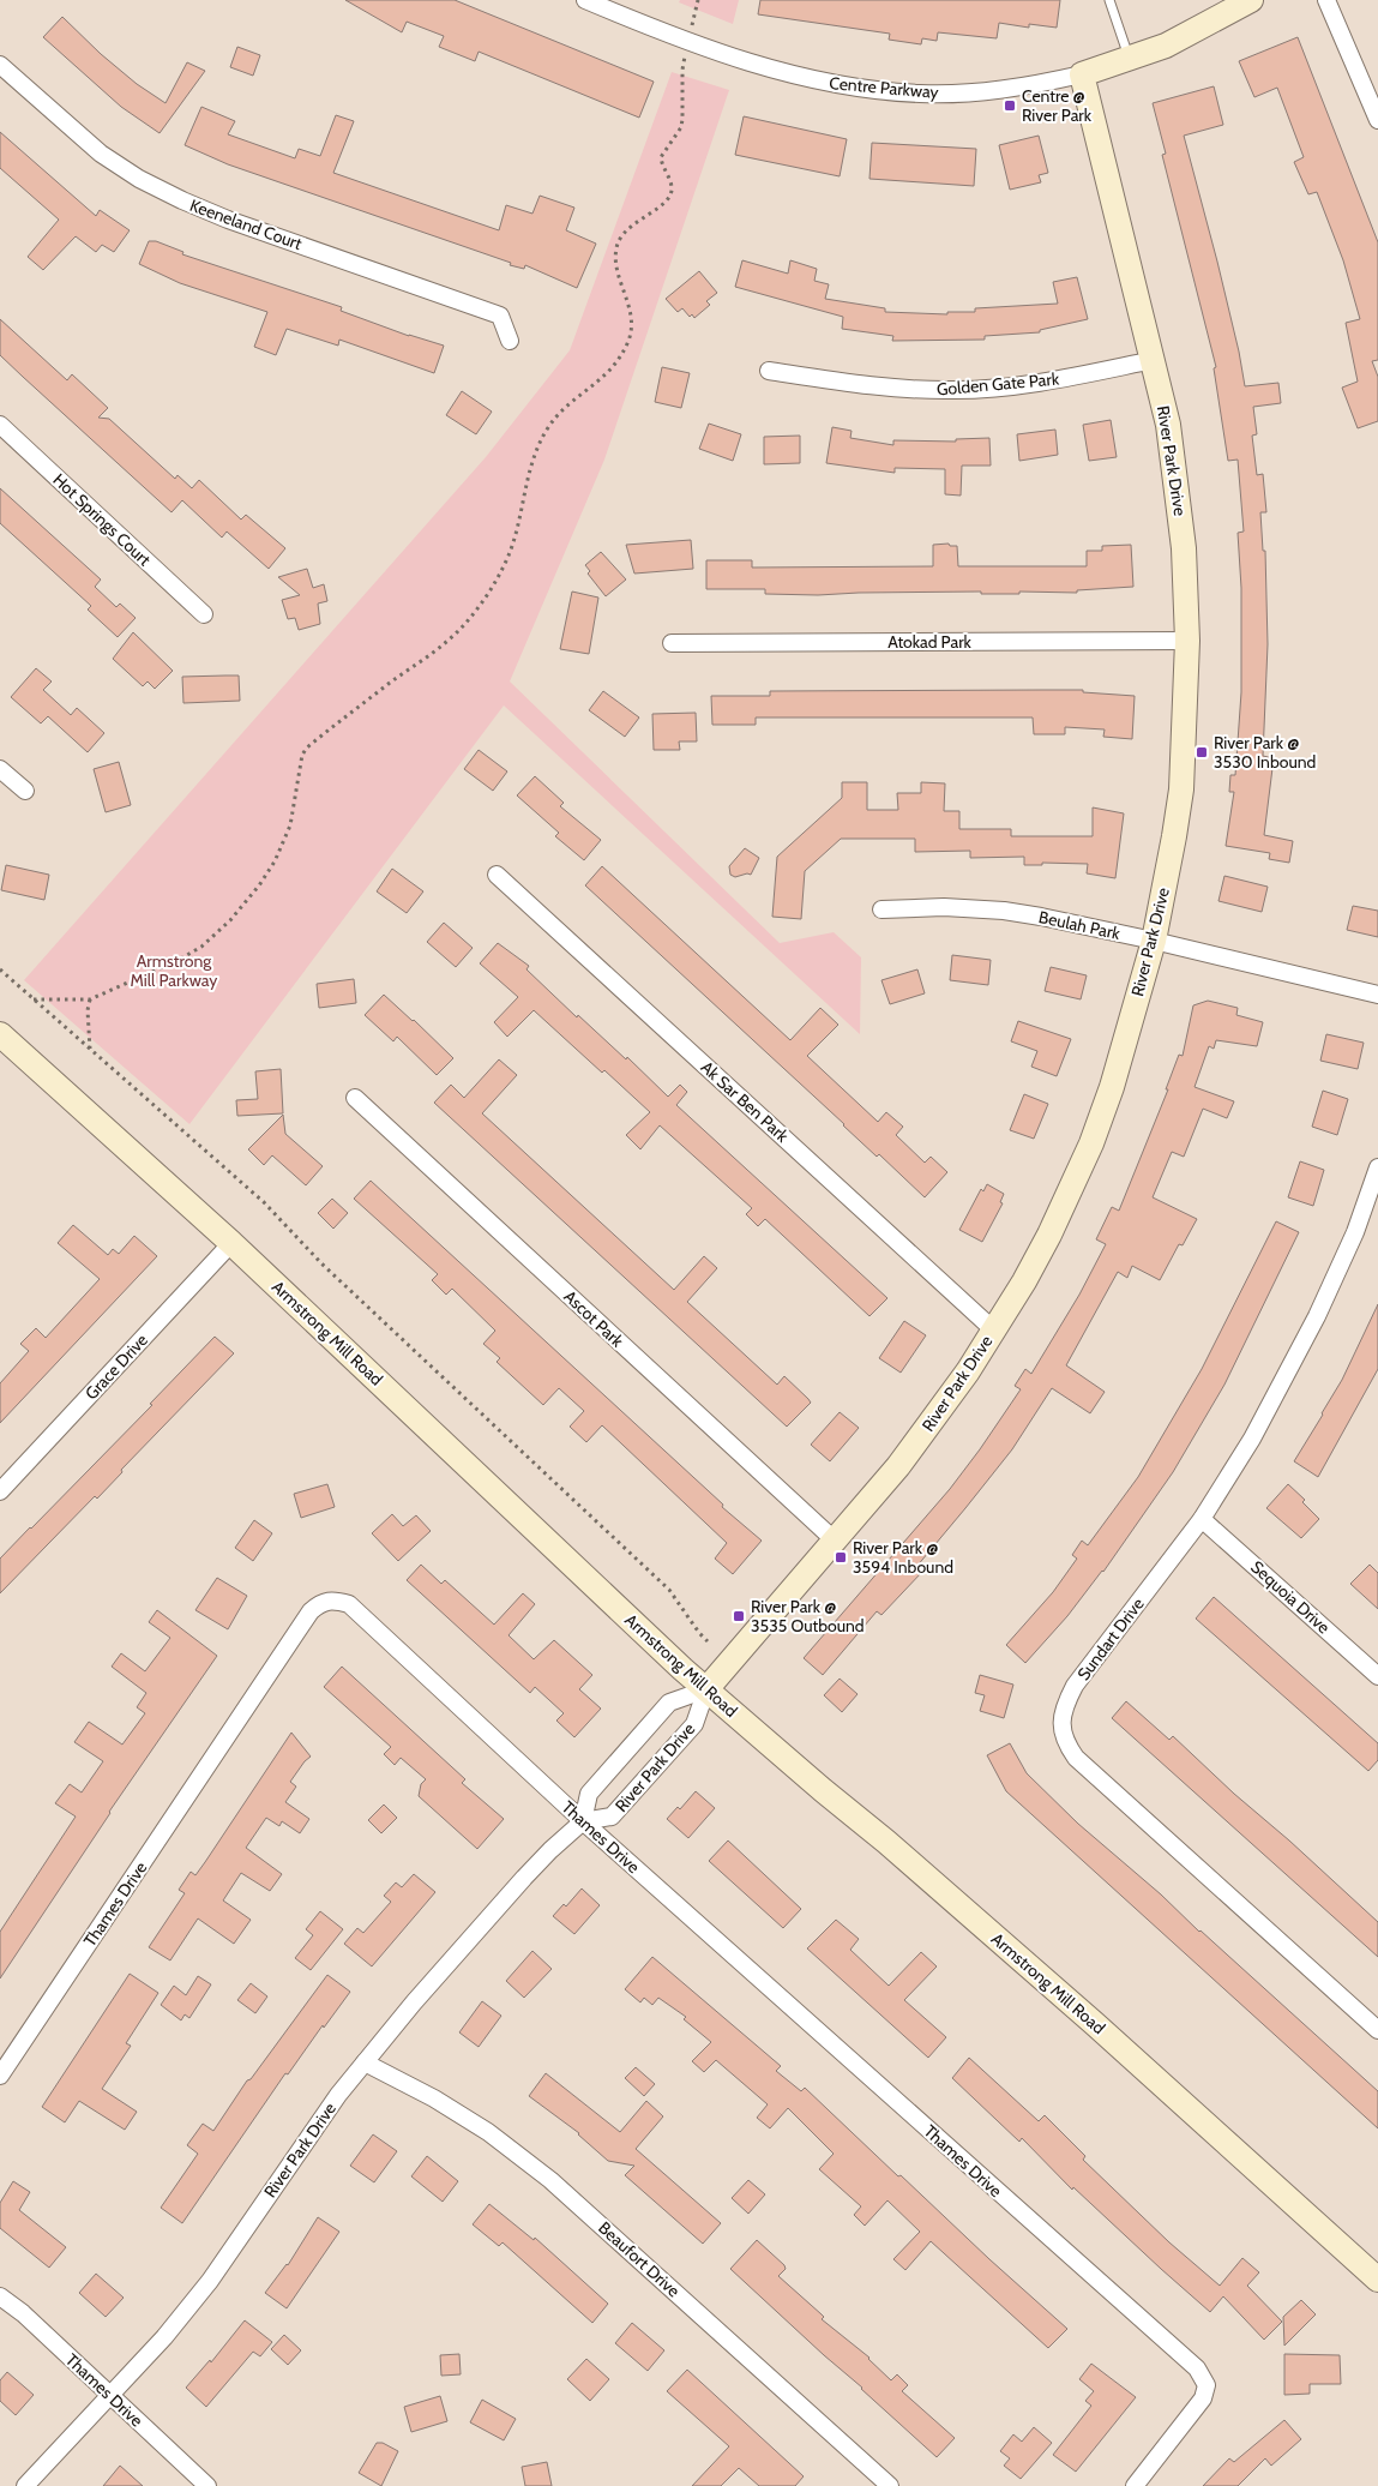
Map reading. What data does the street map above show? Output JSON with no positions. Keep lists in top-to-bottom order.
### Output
{
  "streets": {
    "street": [
      "Centre Parkway",
      "Keeneland Court",
      "Golden Gate Park",
      "River Park Drive",
      "Hot Springs Court",
      "Atokad Park",
      "Beulah Park",
      "Ak Sar Ben Park",
      "Ascot Park",
      "Armstrong Mill Road",
      "Grace Drive",
      "Sequoia Drive",
      "Sundart Drive",
      "Thames Drive",
      "Beaufort Drive"
    ]
  },
  "crossings": [
    ["Centre Parkway", "River Park Drive"],
    ["Golden Gate Park", "River Park Drive"],
    ["River Park Drive", "Atokad Park"],
    ["River Park Drive", "Beulah Park"],
    ["River Park Drive", "Ak Sar Ben Park"],
    ["River Park Drive", "Ascot Park"],
    ["River Park Drive", "Armstrong Mill Road"],
    ["River Park Drive", "Thames Drive"],
    ["River Park Drive", "Beaufort Drive"],
    ["Armstrong Mill Road", "Grace Drive"],
    ["Sequoia Drive", "Sundart Drive"]
  ],
  "parks": ["Armstrong Mill Parkway"],
  "places": {
    "transit": [
      "Centre @ River Park",
      "River Park @ 3530 Inbound",
      "River Park @ 3594 Inbound",
      "River Park @ 3535 Outbound"
    ]
  }
}
